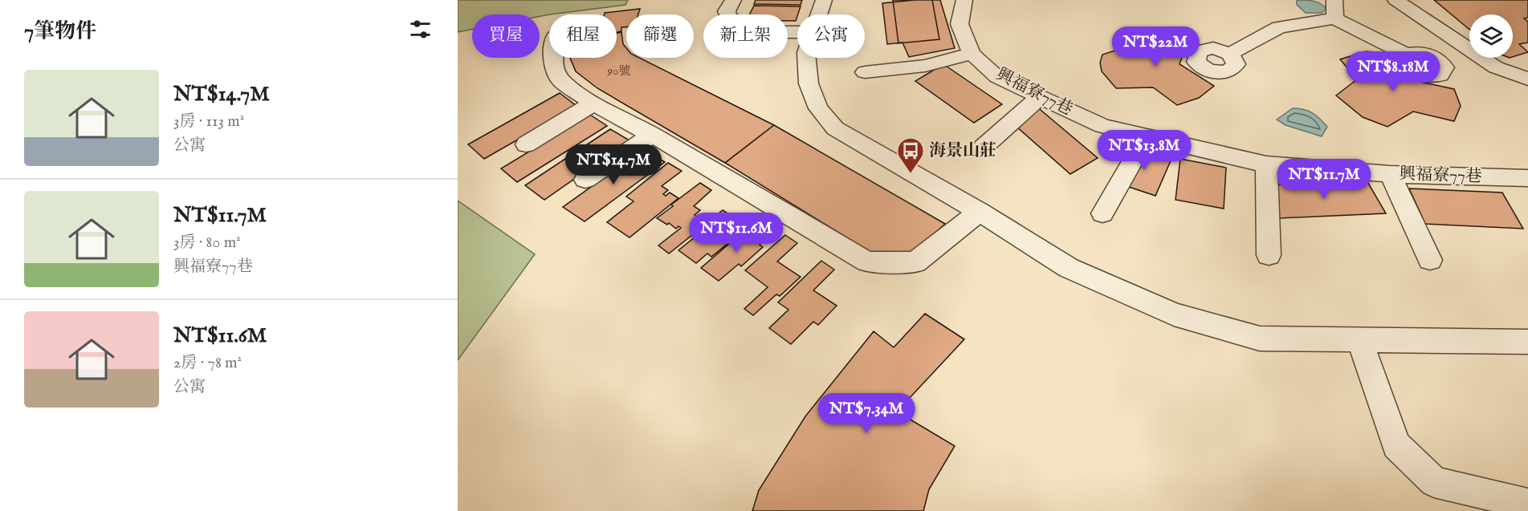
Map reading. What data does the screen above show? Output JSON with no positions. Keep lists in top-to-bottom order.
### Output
{
  "streets": {
    "street": ["興福寮77巷"]
  },
  "places": {
    "bus stop": ["海景山莊"]
  },
  "house_numbers": ["90號"],
  "page": {
    "heading": "7筆物件",
    "chip": [
      "買屋",
      "租屋",
      "篩選",
      "新上架",
      "公寓"
    ],
    "price": [
      "NT$22M",
      "NT$8.18M",
      "NT$13.8M",
      "NT$14.7M",
      "NT$11.7M",
      "NT$11.6M",
      "NT$7.34M"
    ],
    "list": [
      {
        "name": "NT$14.7M",
        "note": "3房 · 113 m² · 公寓"
      },
      {
        "name": "NT$11.7M",
        "note": "3房 · 80 m² · 興福寮77巷"
      },
      {
        "name": "NT$11.6M",
        "note": "2房 · 78 m² · 公寓"
      }
    ]
  }
}
